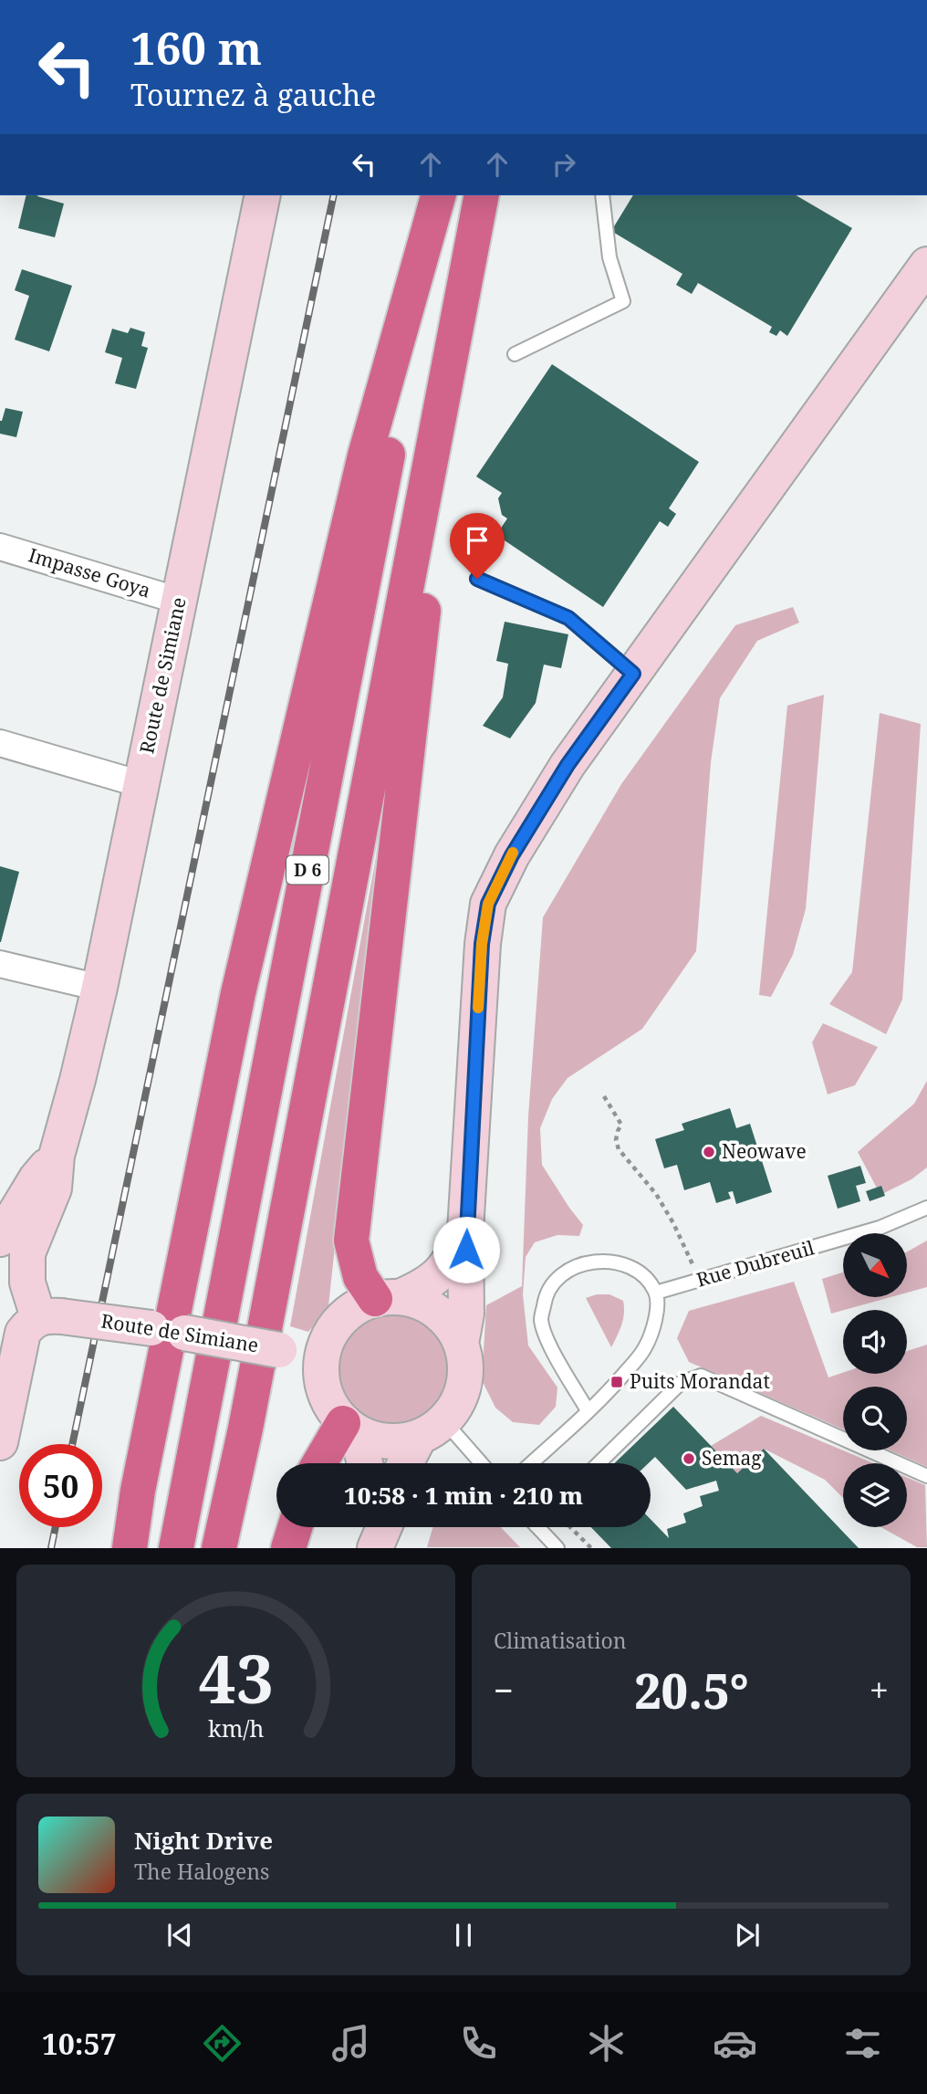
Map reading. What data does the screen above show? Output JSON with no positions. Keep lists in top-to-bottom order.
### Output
{
  "streets": {
    "highway": ["D 6"],
    "main road": ["Route de Simiane"],
    "street": ["Impasse Goya"],
    "lane": ["Rue Dubreuil"]
  },
  "crossings": [
    ["Impasse Goya", "Route de Simiane"]
  ],
  "places": {
    "other": ["Neowave", "Semag"],
    "transit": ["Puits Morandat"]
  },
  "north": "bottom right",
  "page": {
    "turn": ["160 m", "Tournez à gauche"],
    "limit": "50",
    "trip": "10:58 · 1 min · 210 m",
    "tile": "Climatisation",
    "heat": ["−", "20.5°", "+"],
    "song": ["Night Drive", "The Halogens"],
    "tabs": "10:57",
    "gauge": ["43", "km/h"]
  }
}
